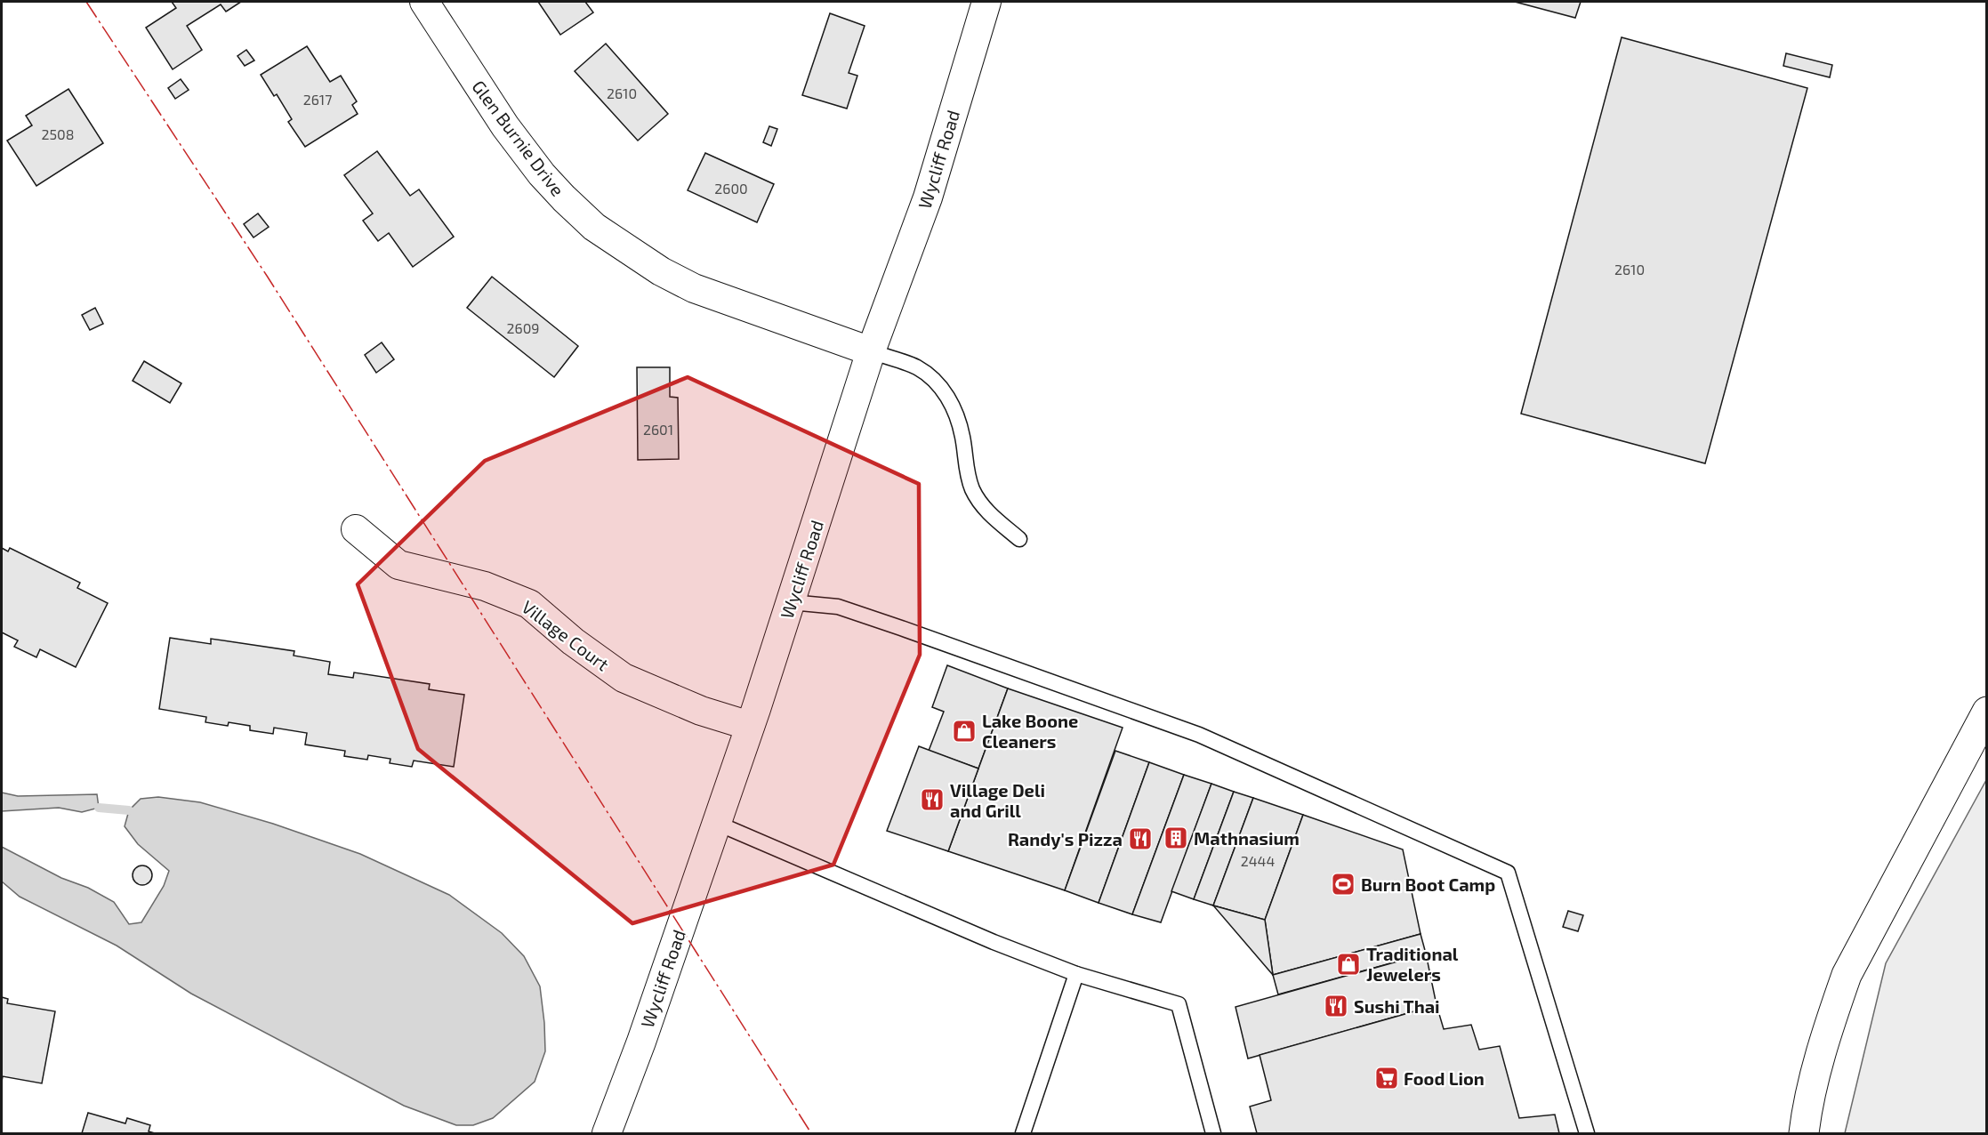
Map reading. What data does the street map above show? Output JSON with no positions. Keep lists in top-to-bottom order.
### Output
{
  "streets": {
    "street": ["Glen Burnie Drive", "Wycliff Road", "Village Court"]
  },
  "crossings": [
    ["Glen Burnie Drive", "Wycliff Road"],
    ["Wycliff Road", "Village Court"]
  ],
  "places": {
    "shop": ["Lake Boone Cleaners", "Traditional Jewelers"],
    "restaurant": ["Village Deli and Grill", "Randy's Pizza", "Sushi Thai"],
    "building": ["Mathnasium"],
    "sports": ["Burn Boot Camp"],
    "supermarket": ["Food Lion"]
  },
  "house_numbers": [
    "2610",
    "2617",
    "2508",
    "2600",
    "2610",
    "2609",
    "2601",
    "2444"
  ]
}
